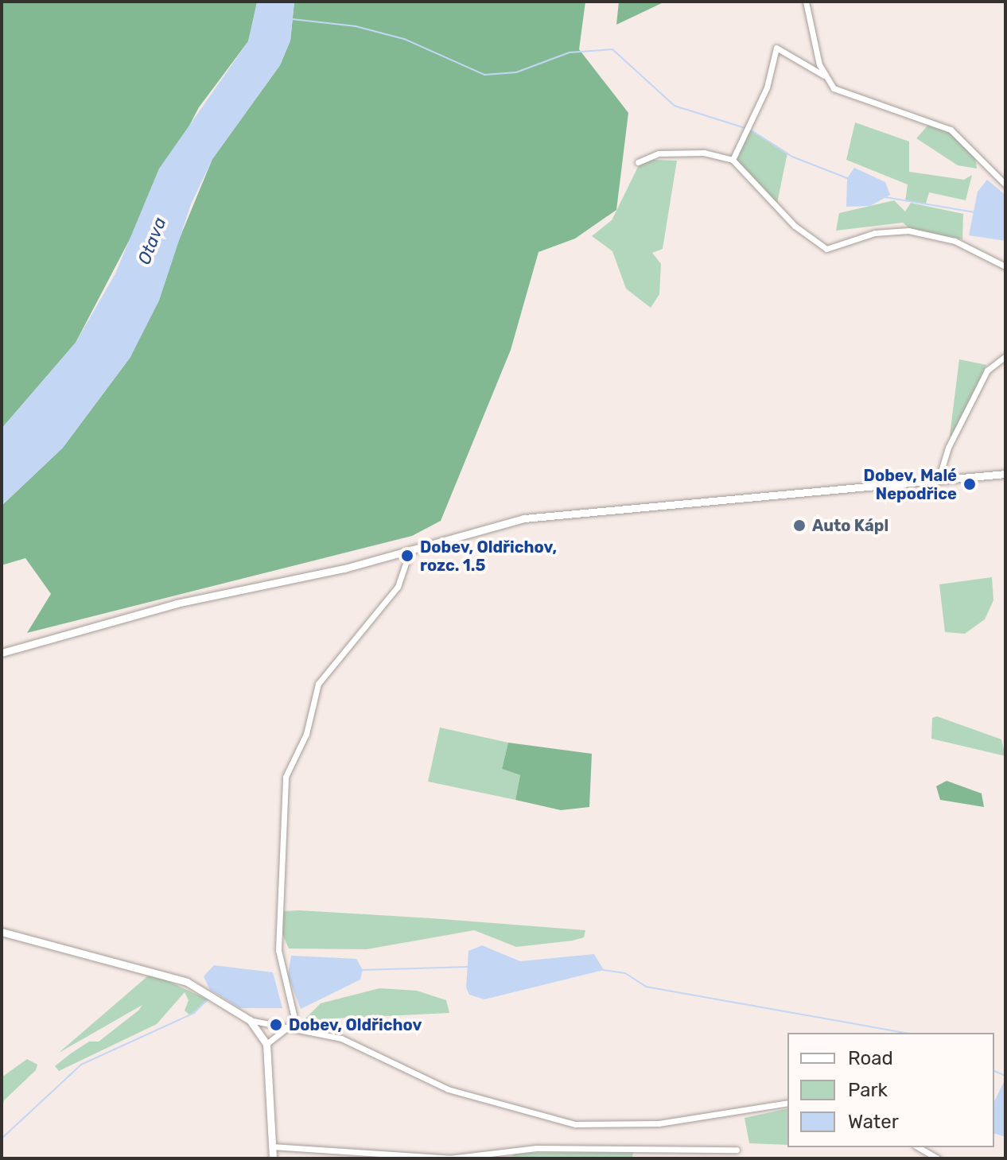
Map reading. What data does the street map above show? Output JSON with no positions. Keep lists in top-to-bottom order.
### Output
{
  "water": ["Otava"],
  "places": [
    "Dobev, Malé Nepodřice",
    "Auto Kápl",
    "Dobev, Oldřichov, rozc. 1.5",
    "Dobev, Oldřichov"
  ],
  "legend": ["Road", "Park", "Water"]
}
